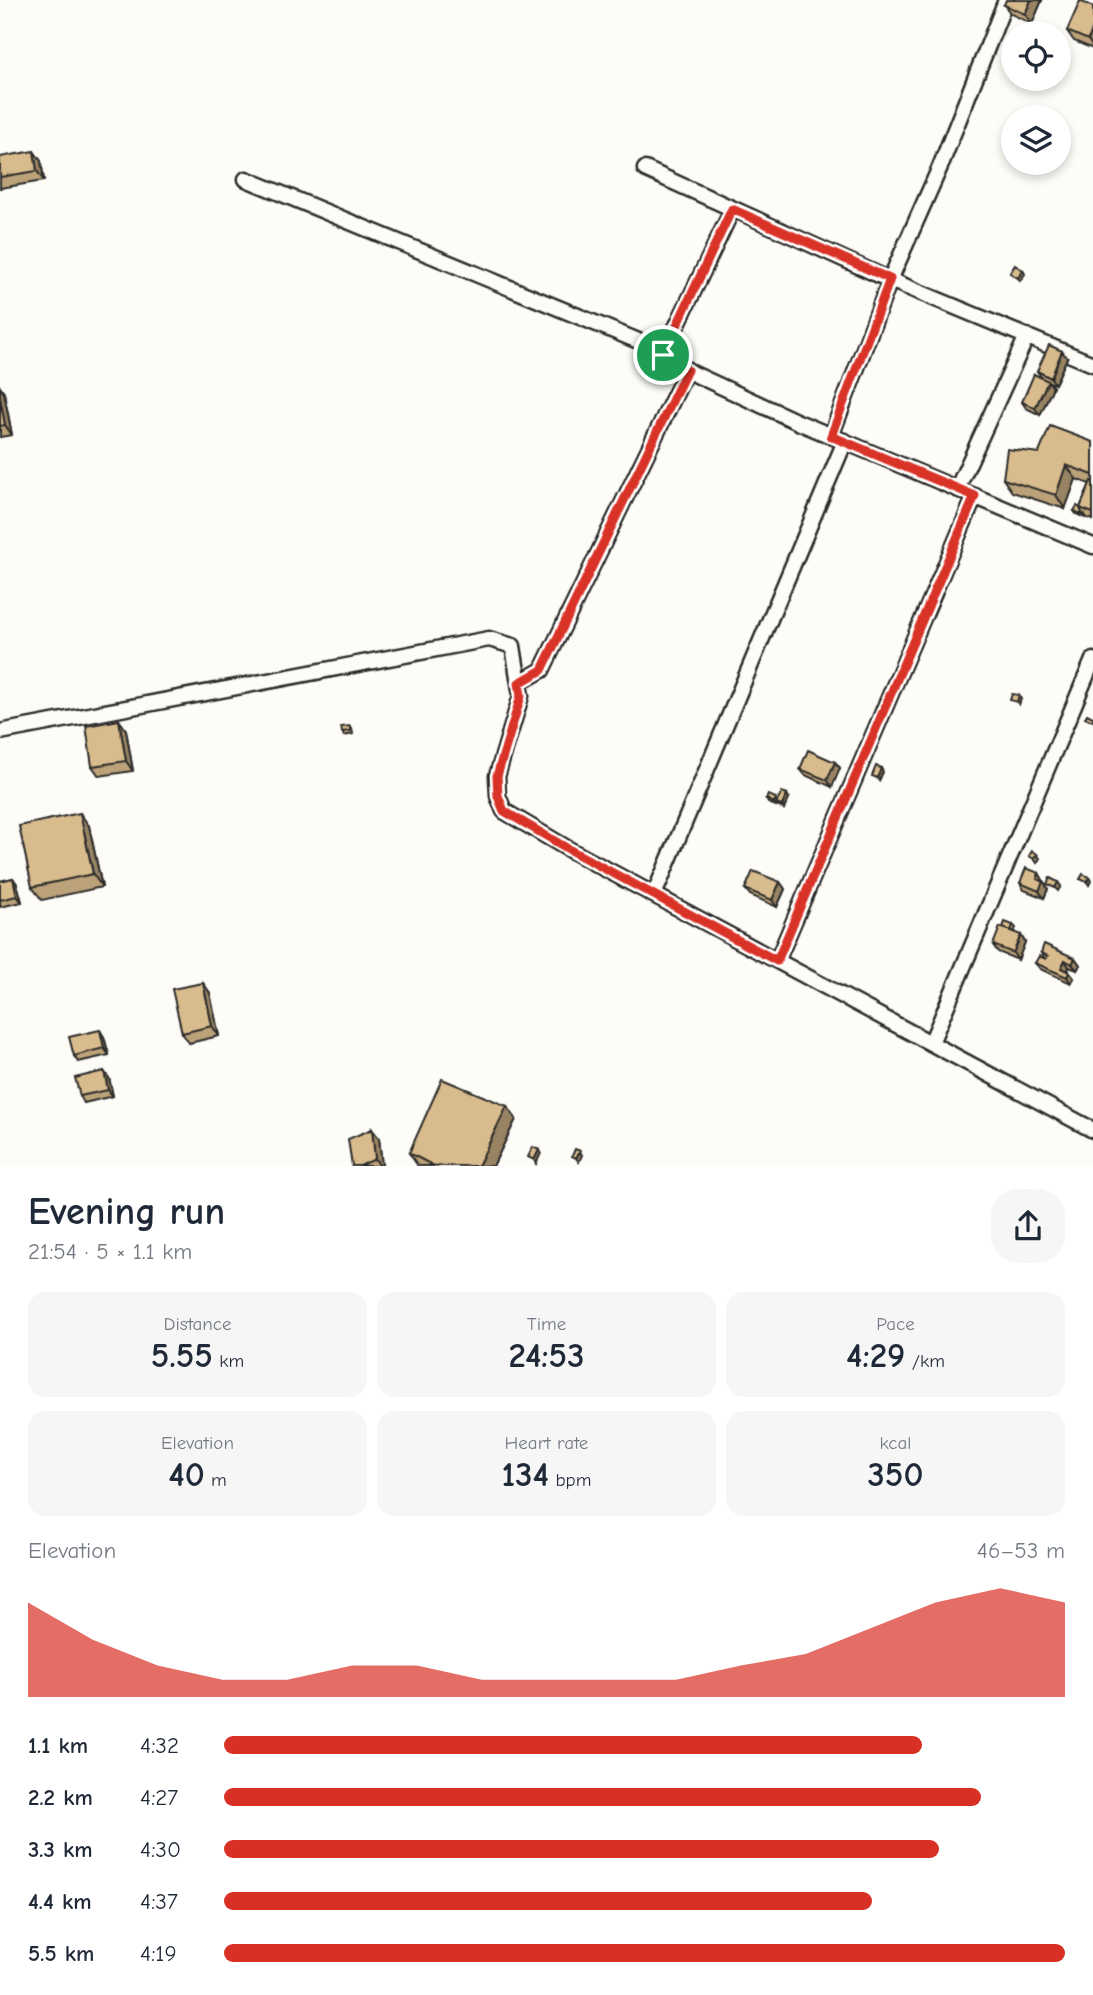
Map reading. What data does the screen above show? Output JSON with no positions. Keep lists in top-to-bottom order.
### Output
{
  "page": {
    "heading": ["Evening run", "21:54 · 5 × 1.1 km"],
    "stats": [
      ["Distance", "5.55 km"],
      ["Time", "24:53"],
      ["Pace", "4:29 /km"],
      ["Elevation", "40 m"],
      ["Heart rate", "134 bpm"],
      ["kcal", "350"]
    ],
    "chart": ["Elevation", "46–53 m"],
    "list": [
      {
        "name": "1.1 km",
        "note": "4:32"
      },
      {
        "name": "2.2 km",
        "note": "4:27"
      },
      {
        "name": "3.3 km",
        "note": "4:30"
      },
      {
        "name": "4.4 km",
        "note": "4:37"
      },
      {
        "name": "5.5 km",
        "note": "4:19"
      }
    ]
  }
}
